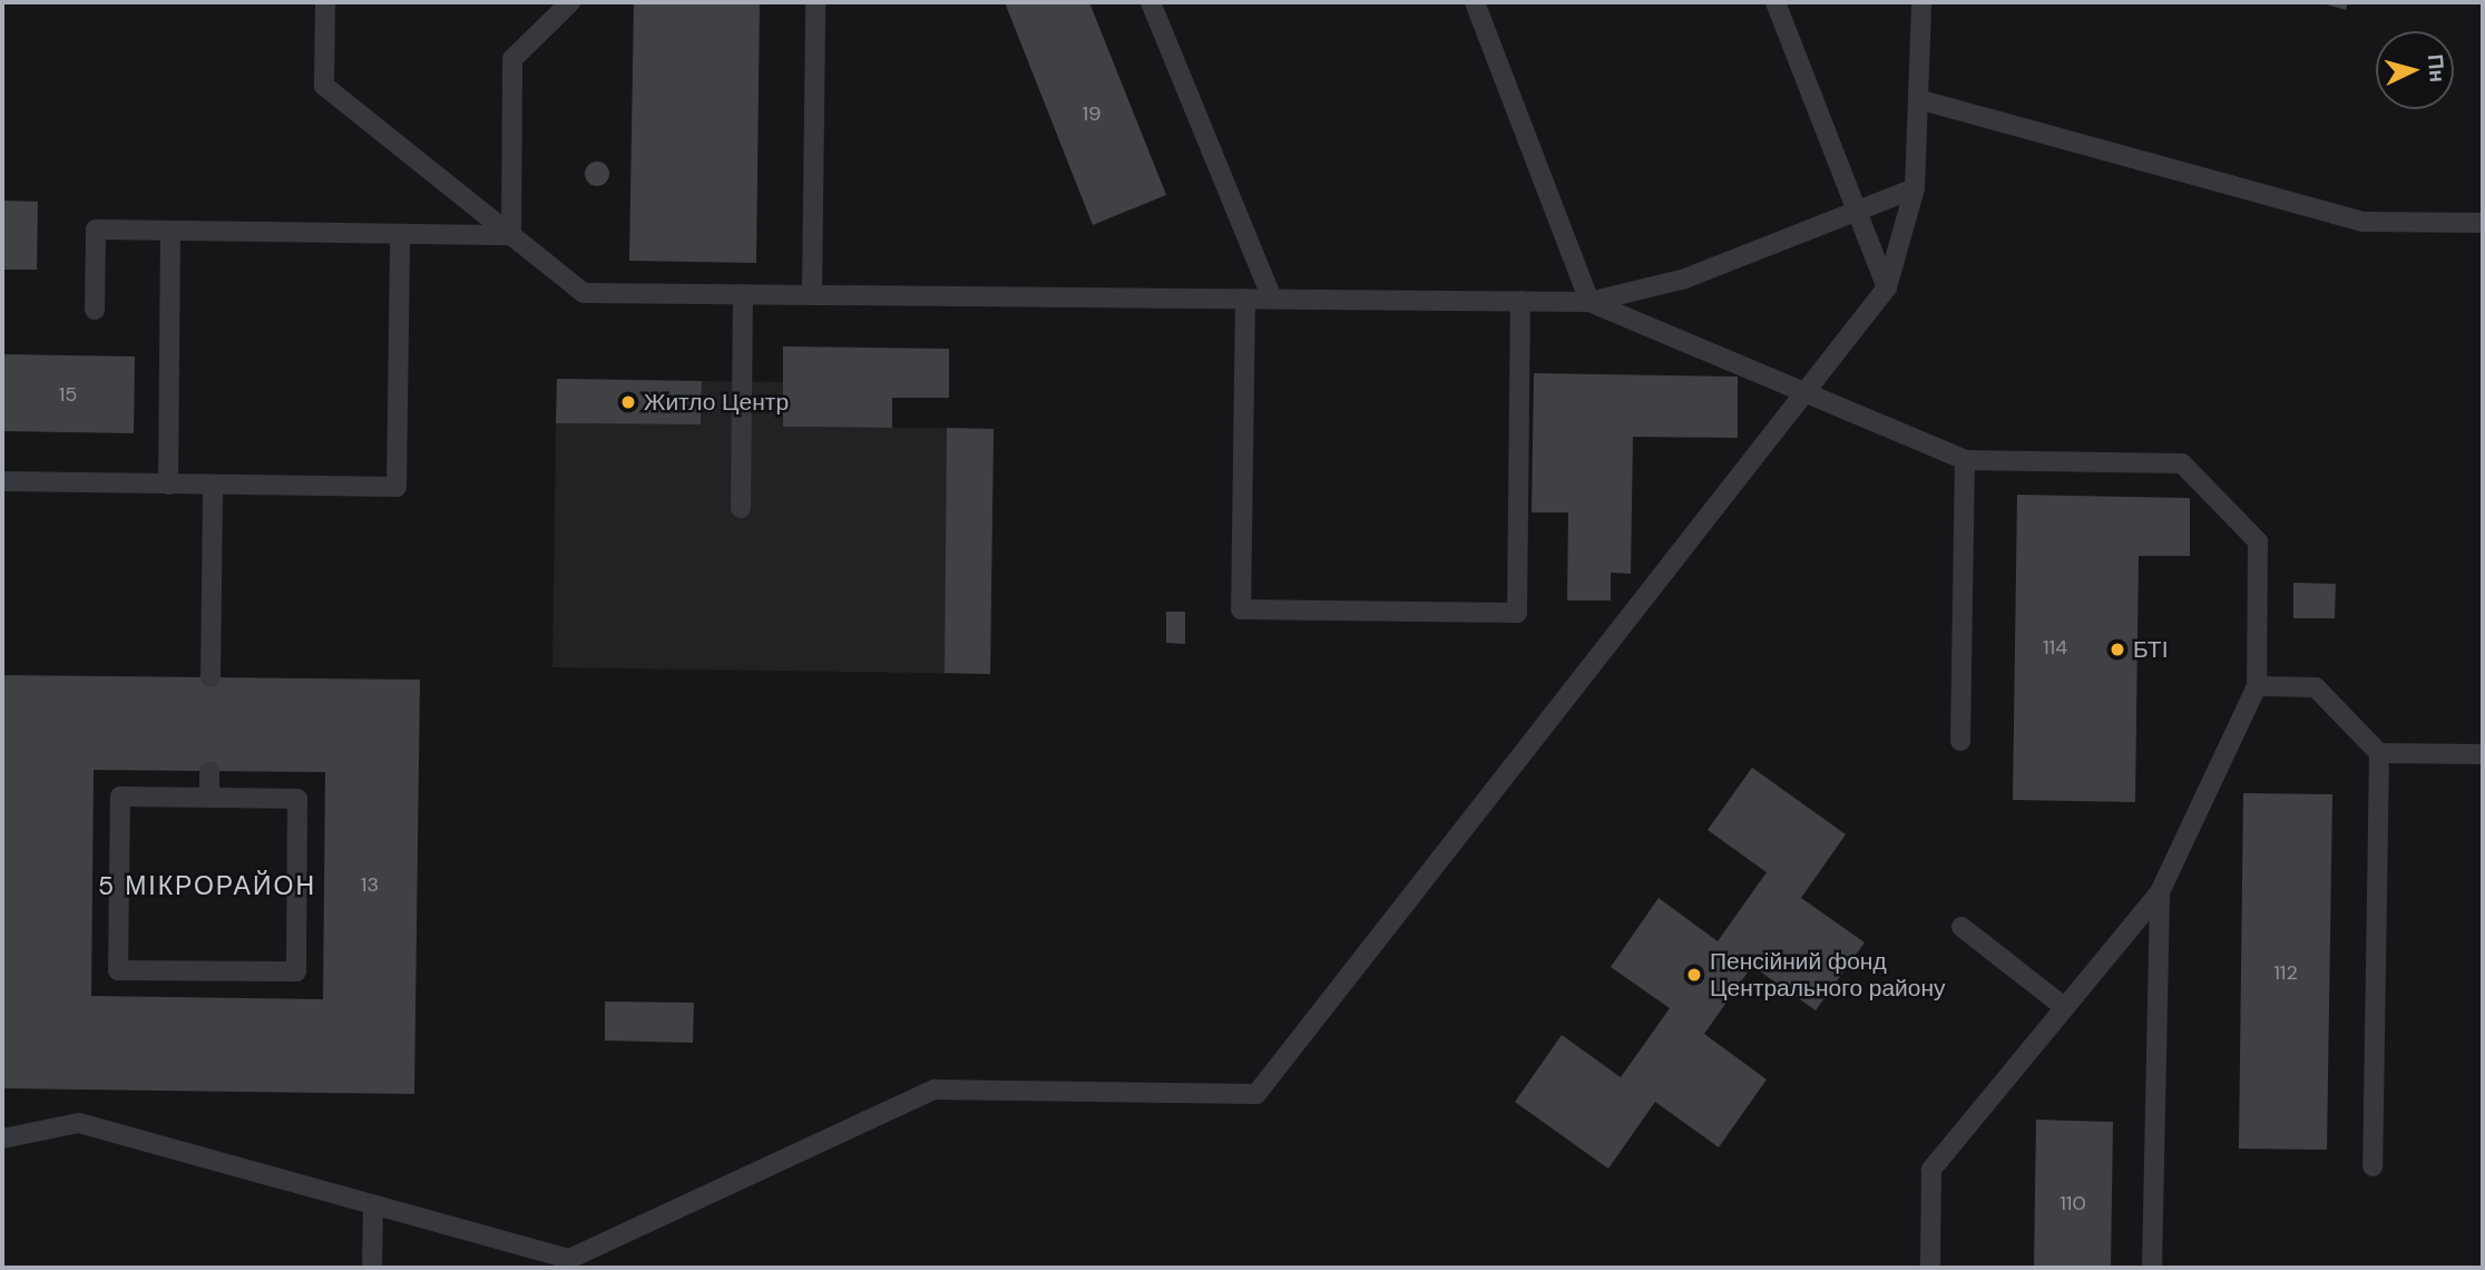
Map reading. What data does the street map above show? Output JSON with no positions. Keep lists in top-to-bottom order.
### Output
{
  "districts": ["5 МІКРОРАЙОН"],
  "places": ["Житло Центр", "БТІ", "Пенсійний фонд Центрального району"],
  "house_numbers": [
    "19",
    "15",
    "114",
    "13",
    "112",
    "110"
  ],
  "north": "right"
}
